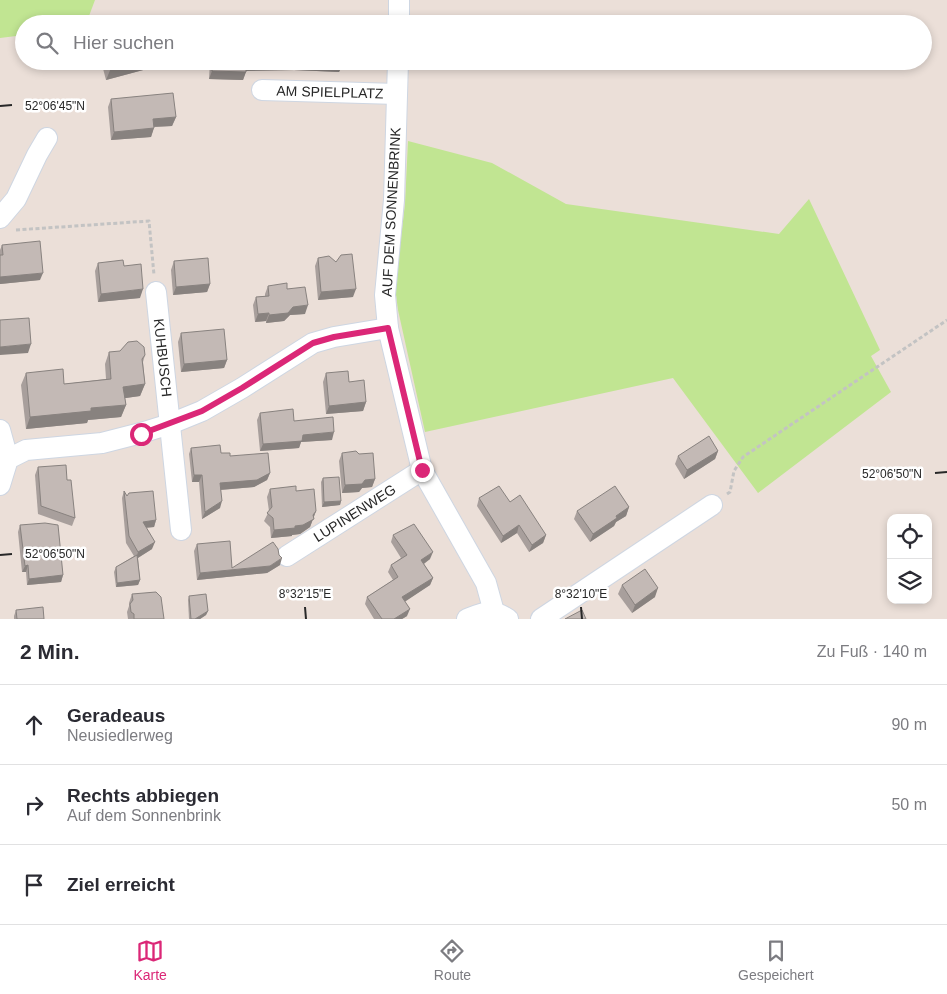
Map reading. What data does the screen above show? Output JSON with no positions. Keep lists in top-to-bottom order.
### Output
{
  "streets": {
    "street": [
      "AM SPIELPLATZ",
      "AUF DEM SONNENBRINK",
      "KUHBUSCH",
      "LUPINENWEG"
    ]
  },
  "crossings": [
    ["AM SPIELPLATZ", "AUF DEM SONNENBRINK"],
    ["AUF DEM SONNENBRINK", "LUPINENWEG"]
  ],
  "page": {
    "search": "Hier suchen",
    "heading": ["2 Min.", "Zu Fuß · 140 m"],
    "list": [
      ["Geradeaus", "Neusiedlerweg", "90 m"],
      ["Rechts abbiegen", "Auf dem Sonnenbrink", "50 m"],
      "Ziel erreicht"
    ],
    "nav": ["Karte", "Route", "Gespeichert"]
  },
  "coordinates": [
    "52°06'45\"N",
    "52°06'50\"N",
    "8°32'15\"E",
    "8°32'10\"E"
  ]
}
